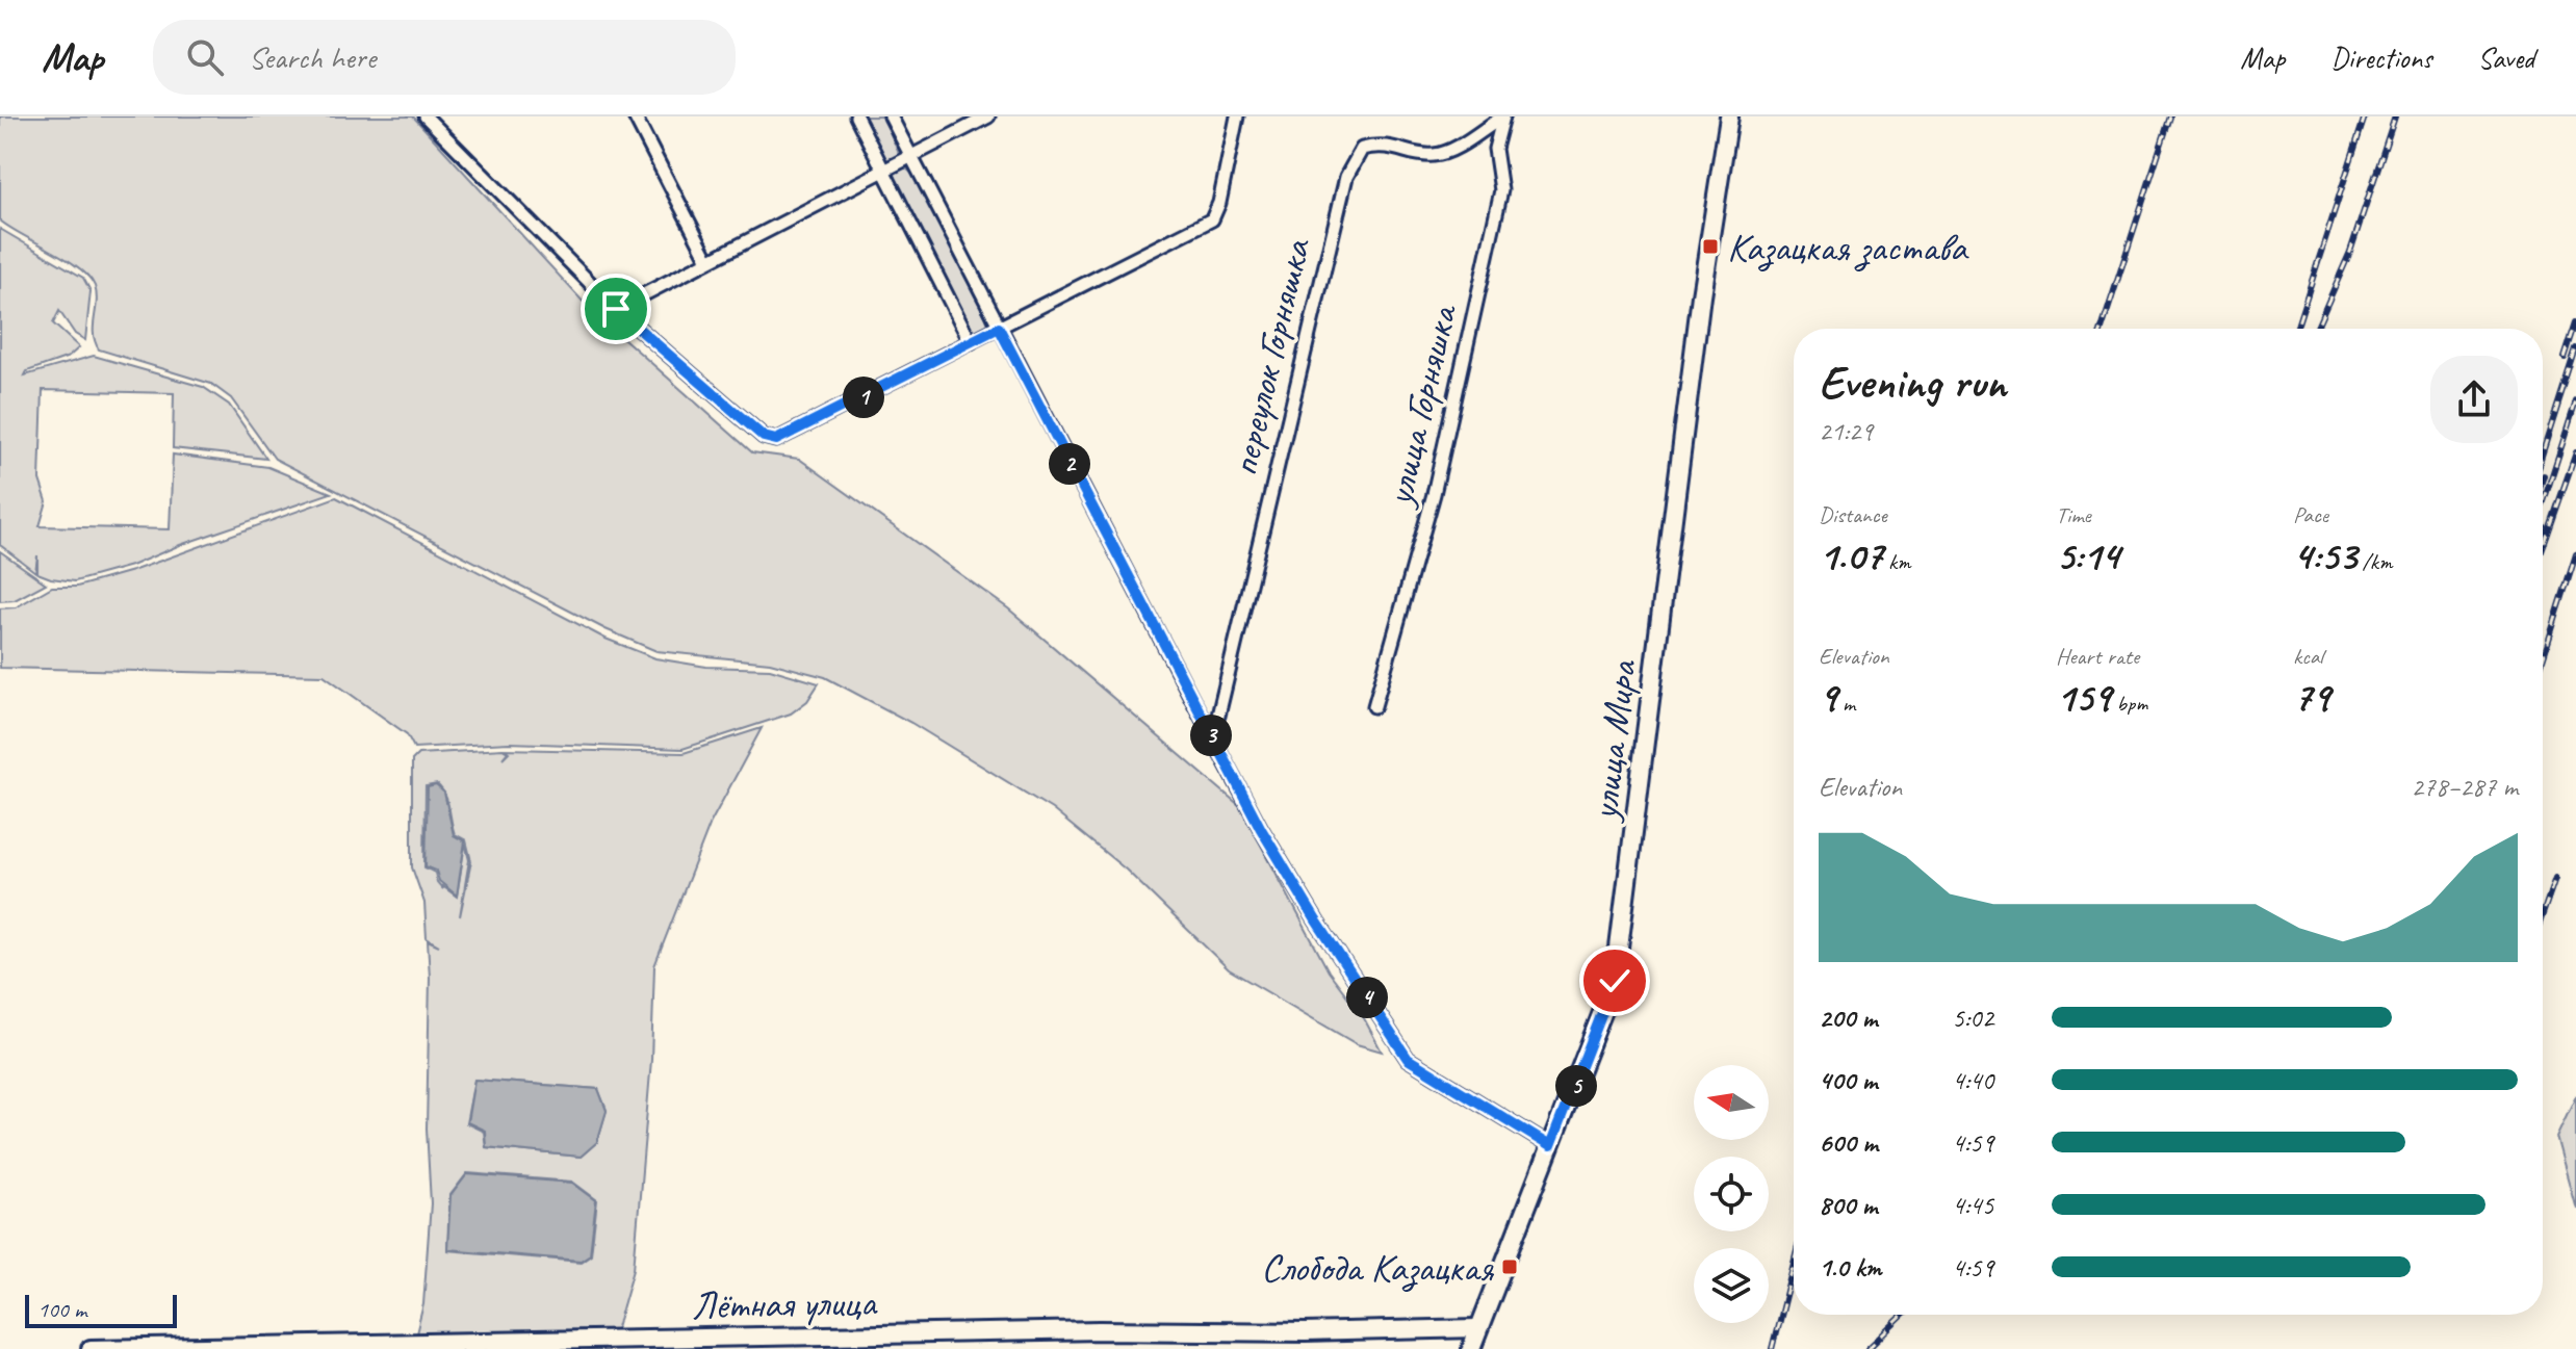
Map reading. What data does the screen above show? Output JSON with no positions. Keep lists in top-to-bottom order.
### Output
{
  "streets": {
    "street": [
      "переулок Горняшка",
      "улица Горняшка",
      "улица Мира",
      "Лётная улица"
    ]
  },
  "crossings": [
    ["переулок Горняшка", "улица Горняшка"],
    ["улица Мира", "Лётная улица"]
  ],
  "places": {
    "transit": ["Казацкая застава", "Слобода Казацкая"]
  },
  "scale_bar": "100 m",
  "north": "left",
  "page": {
    "header": "Map",
    "search": "Search here",
    "nav": ["Map", "Directions", "Saved"],
    "heading": ["Evening run", "21:29"],
    "pins": [
      "1",
      "2",
      "3",
      "4",
      "5"
    ],
    "stats": [
      ["Distance", "1.07 km"],
      ["Time", "5:14"],
      ["Pace", "4:53 /km"],
      ["Elevation", "9 m"],
      ["Heart rate", "159 bpm"],
      ["kcal", "79"]
    ],
    "chart": ["Elevation", "278–287 m"],
    "list": [
      {
        "name": "200 m",
        "note": "5:02"
      },
      {
        "name": "400 m",
        "note": "4:40"
      },
      {
        "name": "600 m",
        "note": "4:59"
      },
      {
        "name": "800 m",
        "note": "4:45"
      },
      {
        "name": "1.0 km",
        "note": "4:59"
      }
    ],
    "scale": "100 m"
  }
}
